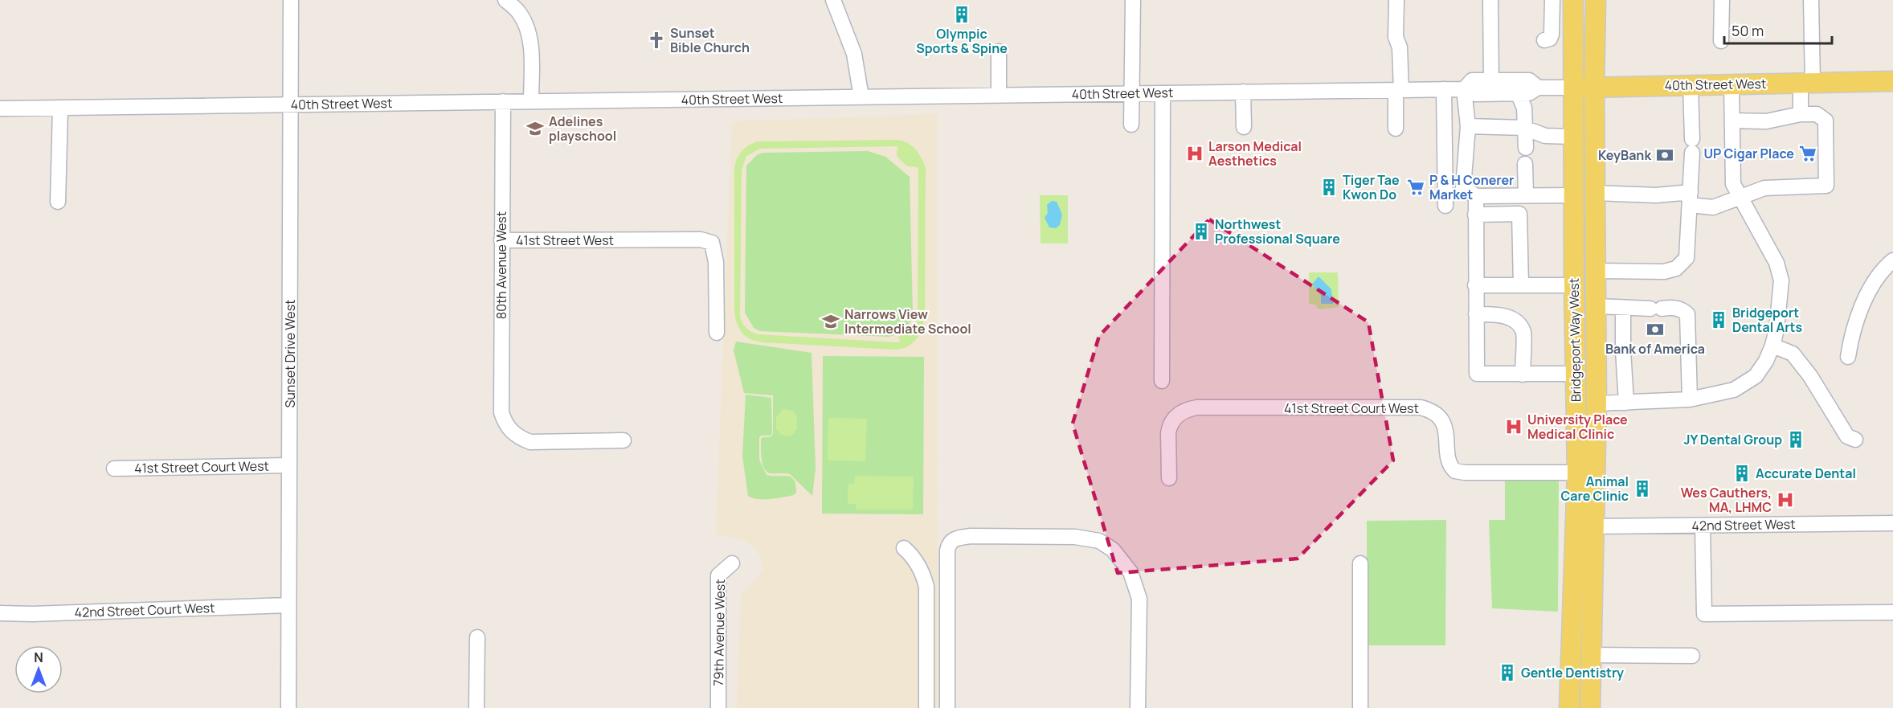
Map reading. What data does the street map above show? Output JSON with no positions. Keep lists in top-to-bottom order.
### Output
{
  "streets": {
    "main road": ["40th Street West", "Bridgeport Way West"],
    "street": [
      "41st Street West",
      "80th Avenue West",
      "Sunset Drive West",
      "41st Street Court West",
      "42nd Street West",
      "42nd Street Court West",
      "79th Avenue West"
    ]
  },
  "crossings": [
    ["40th Street West", "80th Avenue West"],
    ["40th Street West", "Bridgeport Way West"],
    ["40th Street West", "Sunset Drive West"],
    ["41st Street West", "80th Avenue West"],
    ["Bridgeport Way West", "41st Street Court West"],
    ["Bridgeport Way West", "42nd Street West"],
    ["Sunset Drive West", "41st Street Court West"],
    ["Sunset Drive West", "42nd Street Court West"]
  ],
  "places": {
    "building": [
      "Olympic Sports & Spine",
      "Tiger Tae Kwon Do",
      "Northwest Professional Square",
      "Bridgeport Dental Arts",
      "JY Dental Group",
      "Accurate Dental",
      "Animal Care Clinic",
      "Gentle Dentistry"
    ],
    "church": ["Sunset Bible Church"],
    "school or university": ["Adelines playschool", "Narrows View Intermediate School"],
    "hospital": ["Larson Medical Aesthetics", "University Place Medical Clinic", "Wes Cauthers, MA, LHMC"],
    "supermarket": ["UP Cigar Place", "P & H Conerer Market"],
    "bank": ["KeyBank", "Bank of America"]
  },
  "scale_bar": "50 m",
  "north": "top"
}
